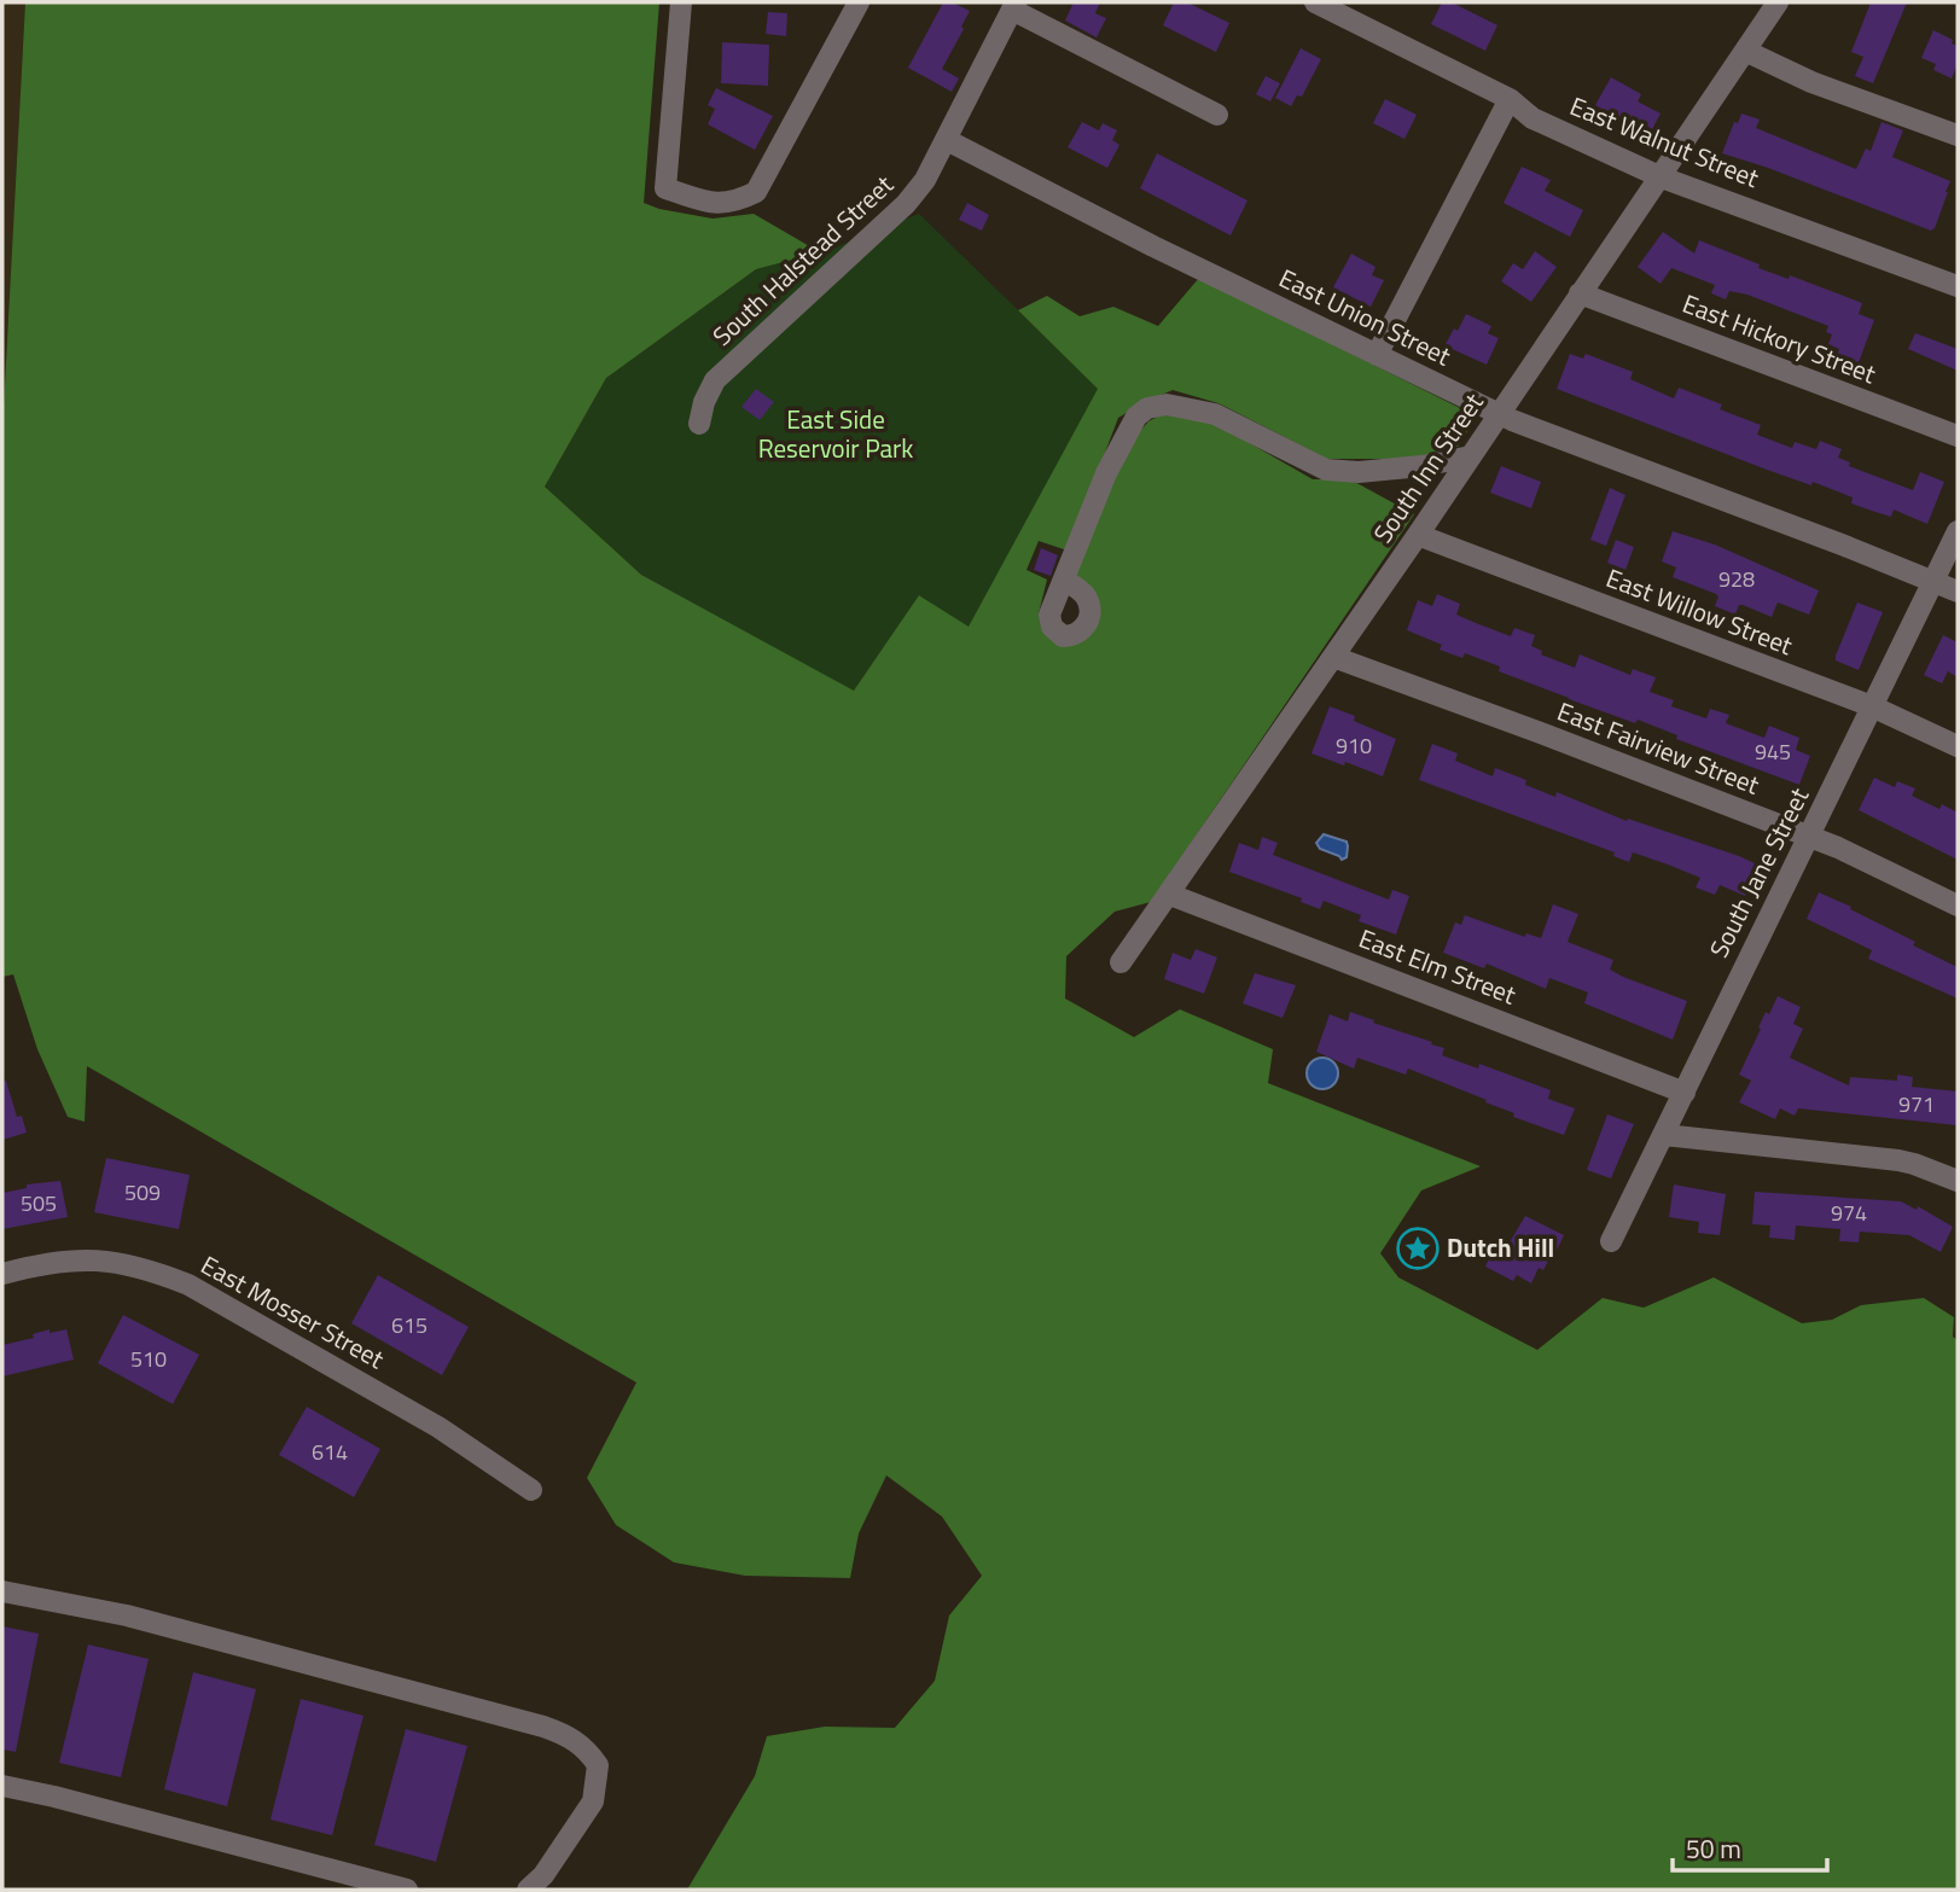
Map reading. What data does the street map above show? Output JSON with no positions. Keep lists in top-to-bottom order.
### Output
{
  "streets": {
    "street": [
      "East Walnut Street",
      "South Halstead Street",
      "East Union Street",
      "East Hickory Street",
      "South Inn Street",
      "East Willow Street",
      "East Fairview Street",
      "South Jane Street",
      "East Elm Street",
      "East Mosser Street"
    ]
  },
  "crossings": [
    ["East Walnut Street", "South Inn Street"],
    ["South Halstead Street", "East Union Street"],
    ["East Union Street", "South Inn Street"],
    ["East Union Street", "South Jane Street"],
    ["East Hickory Street", "South Inn Street"],
    ["South Inn Street", "East Willow Street"],
    ["South Inn Street", "East Fairview Street"],
    ["South Inn Street", "East Elm Street"],
    ["East Willow Street", "South Jane Street"],
    ["East Fairview Street", "South Jane Street"],
    ["South Jane Street", "East Elm Street"]
  ],
  "parks": ["East Side Reservoir Park"],
  "places": {
    "place": ["Dutch Hill"]
  },
  "house_numbers": [
    "928",
    "910",
    "945",
    "971",
    "509",
    "505",
    "974",
    "615",
    "510",
    "614"
  ],
  "scale_bar": "50 m"
}
